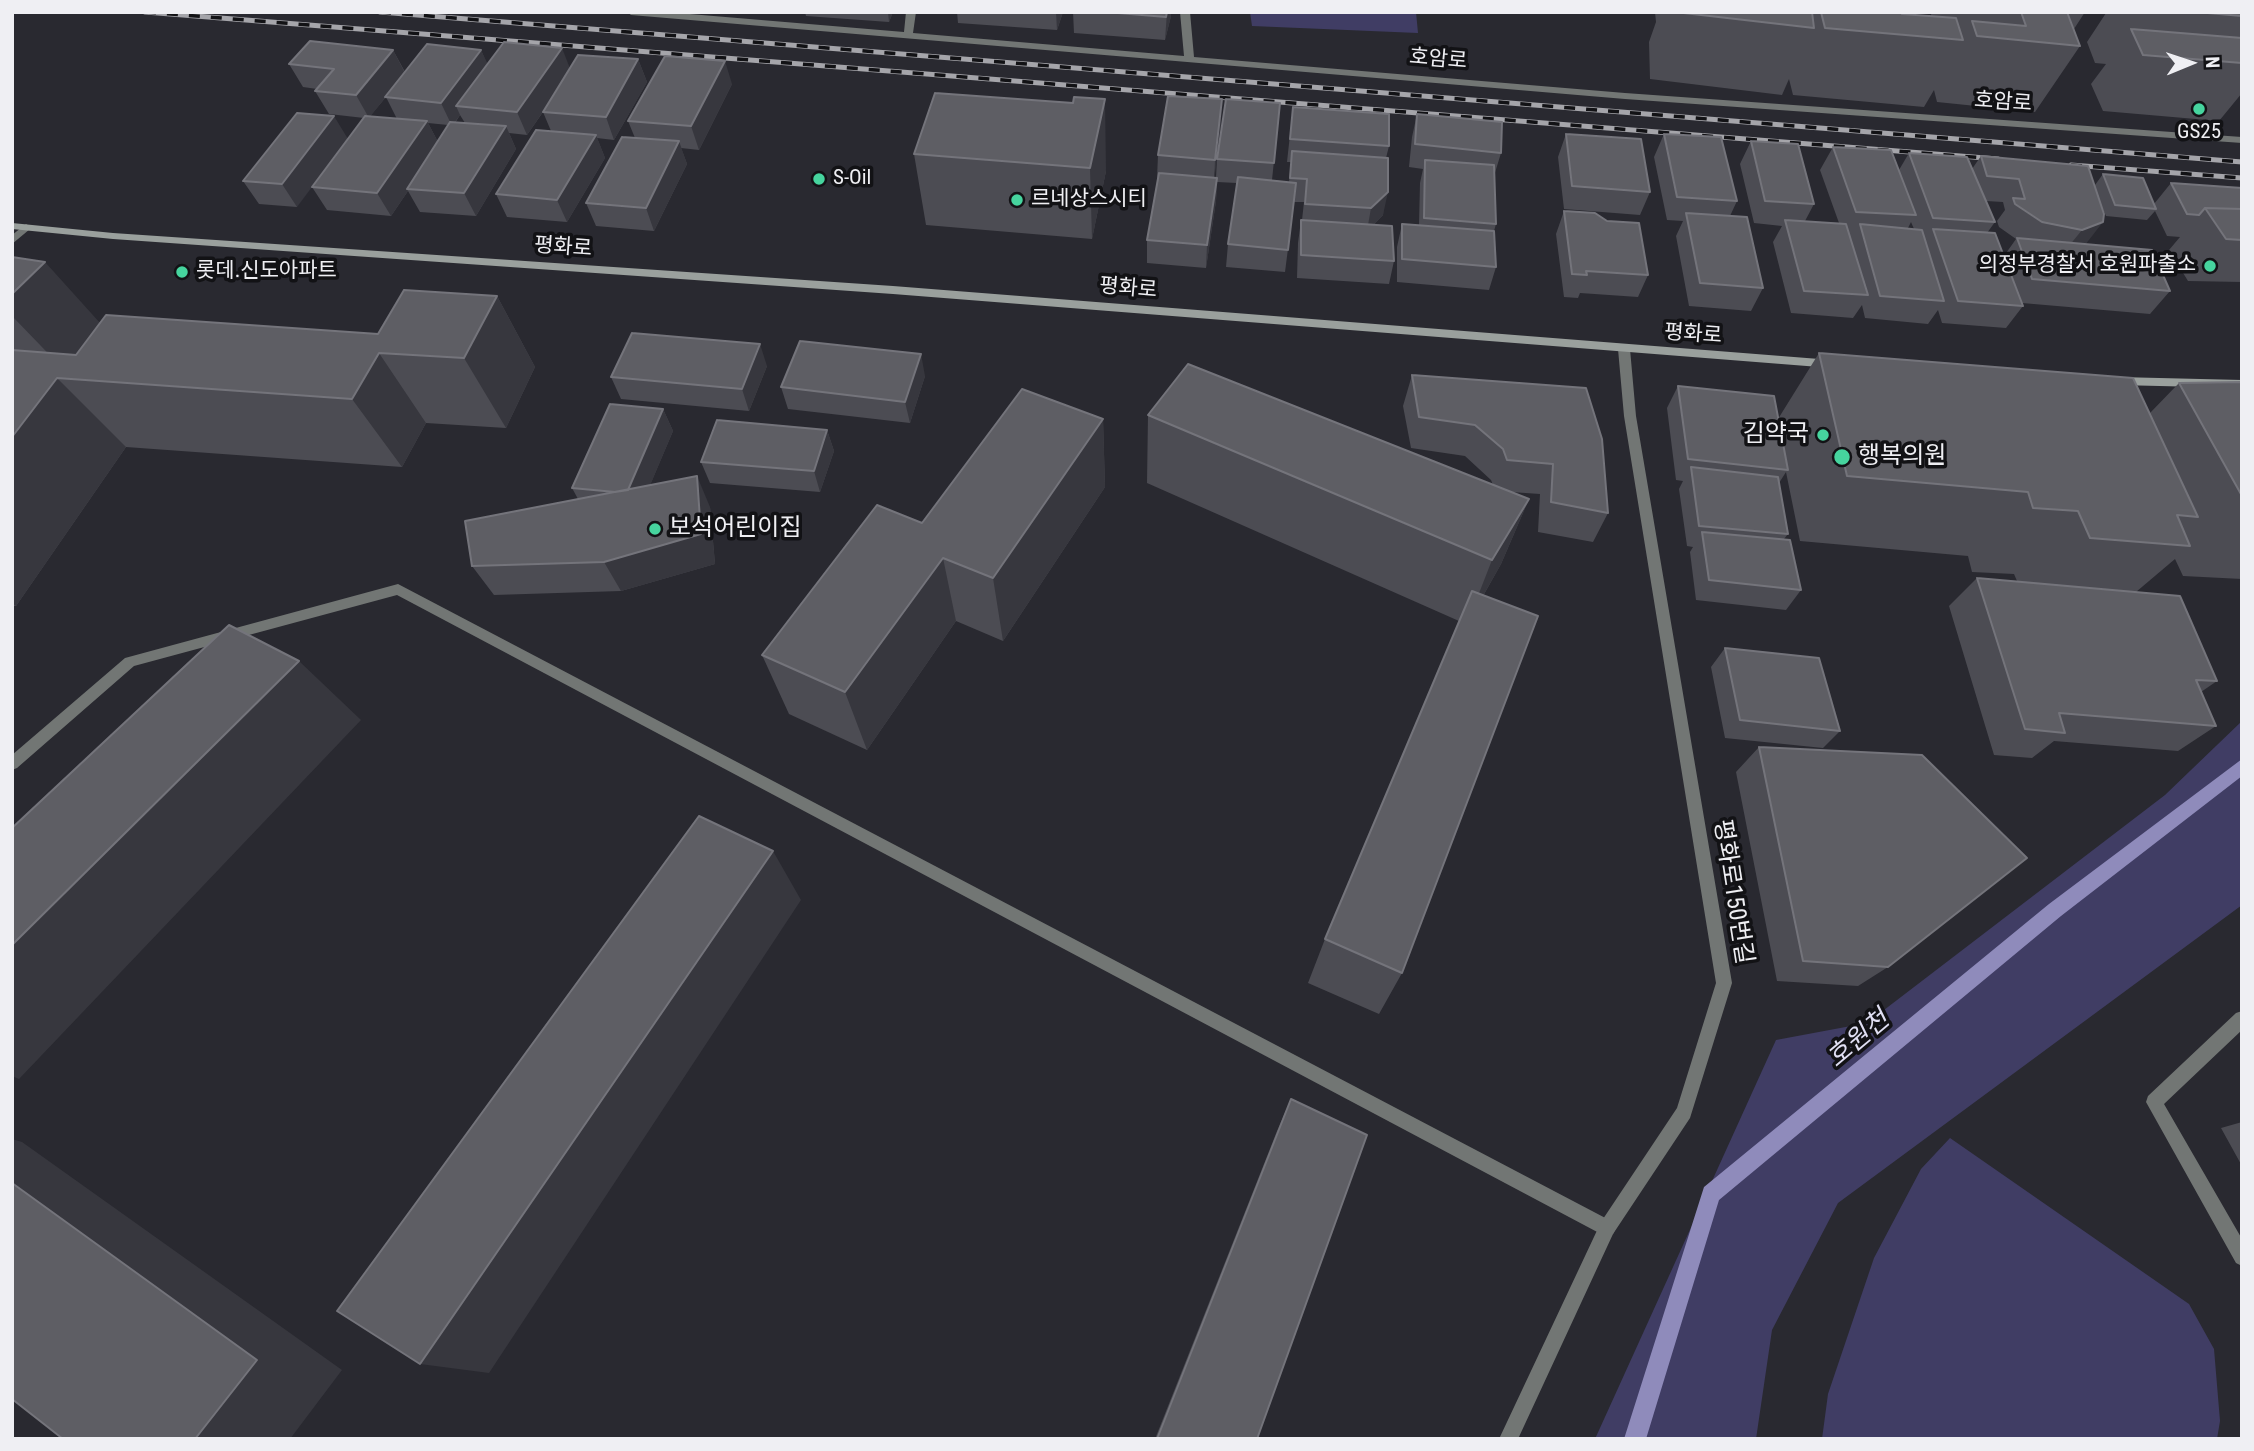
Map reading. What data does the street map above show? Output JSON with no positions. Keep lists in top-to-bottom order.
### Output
{
  "streets": {
    "main road": ["평화로"],
    "street": ["호암로", "평화로150번길"]
  },
  "crossings": [
    ["평화로", "평화로150번길"]
  ],
  "water": ["호원천"],
  "places": [
    "GS25",
    "S-Oil",
    "르네상스시티",
    "의정부경찰서 호원파출소",
    "롯데.신도아파트",
    "김약국",
    "행복의원",
    "보석어린이집"
  ],
  "north": "right"
}
